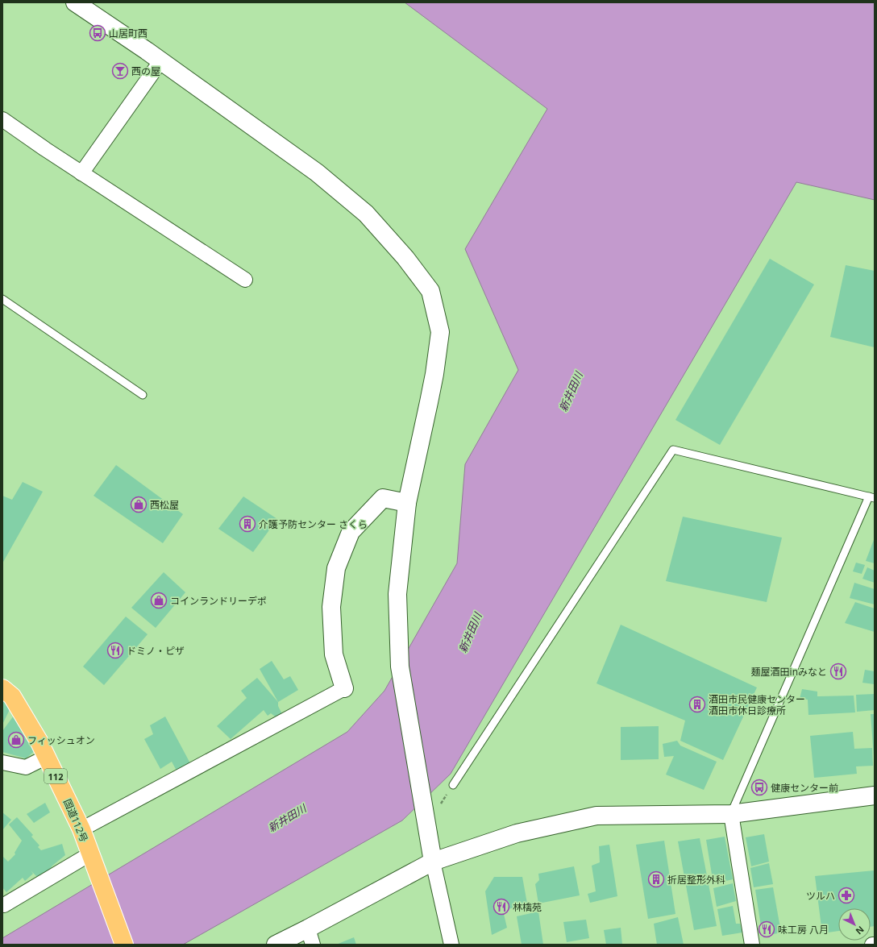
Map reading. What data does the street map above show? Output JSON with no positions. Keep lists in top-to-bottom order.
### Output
{
  "streets": {
    "highway": ["112", "国道112号"]
  },
  "water": ["新井田川"],
  "places": {
    "bus stop": ["山居町西", "健康センター前"],
    "bar": ["西の屋"],
    "shop": ["西松屋", "コインランドリーデポ", "フィッシュオン"],
    "building": ["介護予防センター さくら", "酒田市民健康センター 酒田市休日診療所", "折居整形外科"],
    "restaurant": [
      "ドミノ・ピザ",
      "麺屋酒田inみなと",
      "林檎苑",
      "味工房 八月"
    ],
    "pharmacy": ["ツルハ"]
  },
  "north": "bottom right"
}
